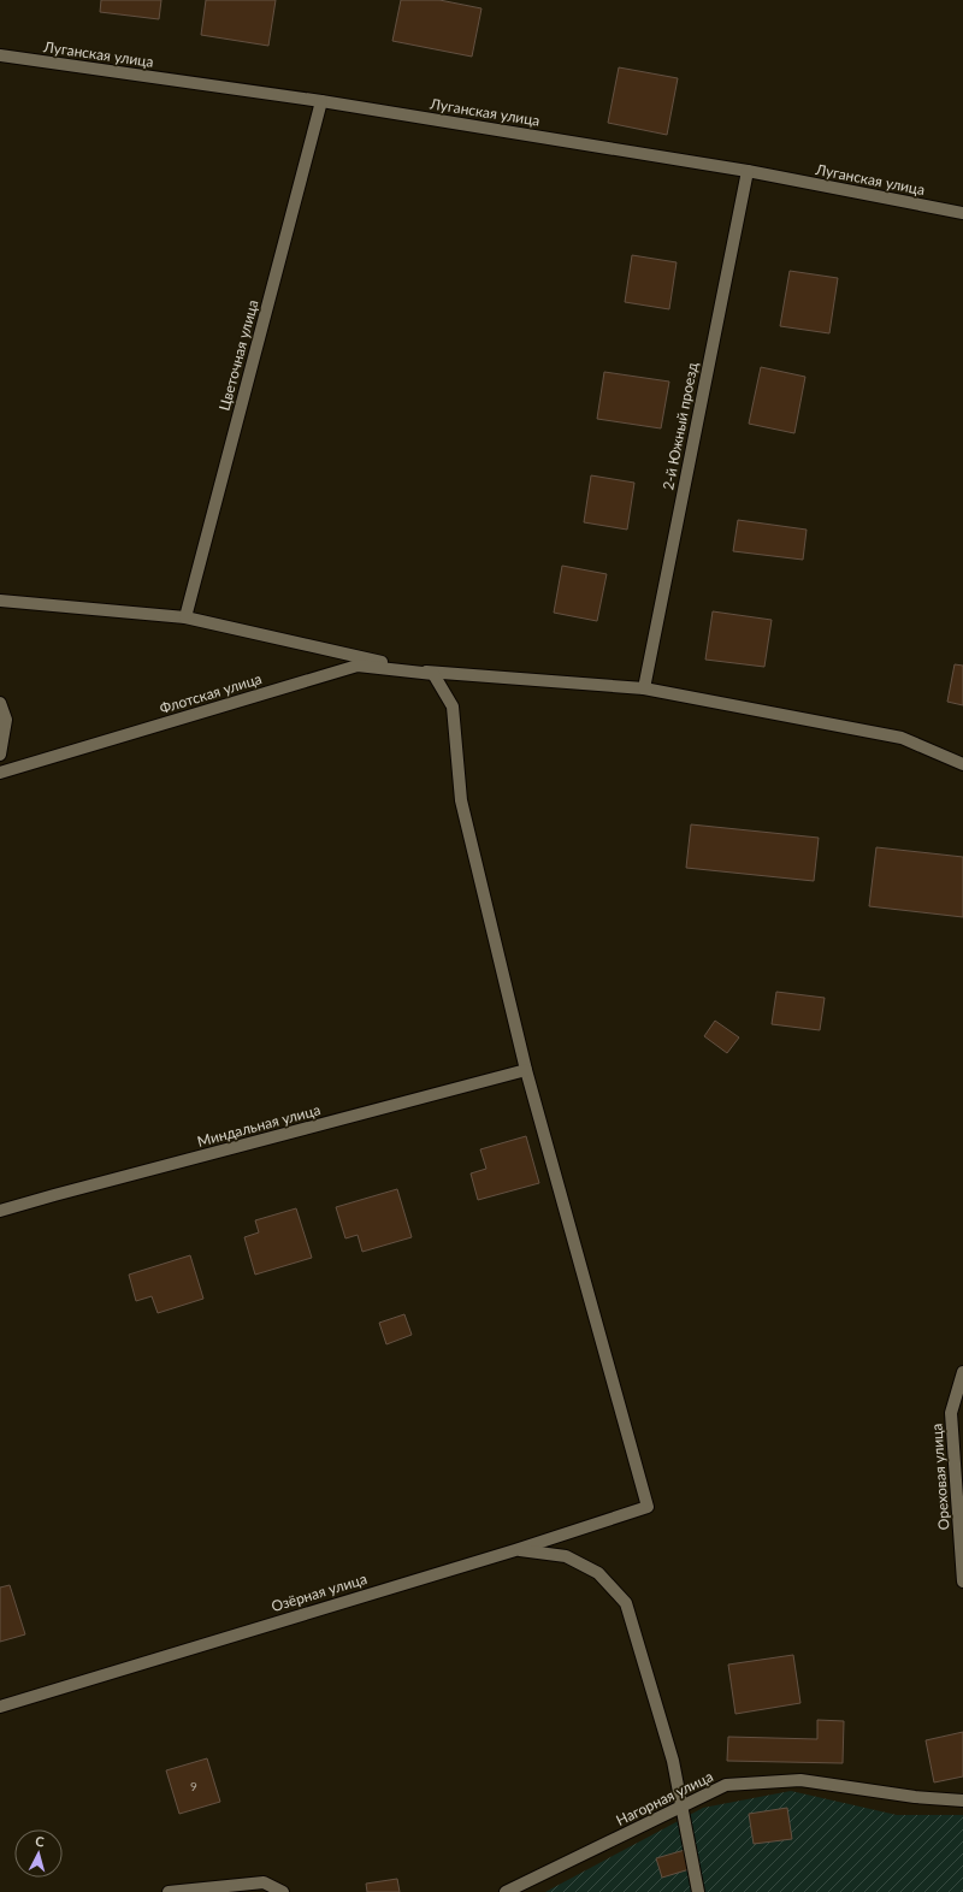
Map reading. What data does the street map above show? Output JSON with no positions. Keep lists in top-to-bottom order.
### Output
{
  "streets": {
    "street": [
      "Луганская улица",
      "Цветочная улица",
      "2-й Южный проезд",
      "Флотская улица",
      "Миндальная улица",
      "Ореховая улица",
      "Озёрная улица",
      "Нагорная улица"
    ]
  },
  "crossings": [
    ["Луганская улица", "Цветочная улица"],
    ["Луганская улица", "2-й Южный проезд"],
    ["Миндальная улица", "Озёрная улица"]
  ],
  "house_numbers": ["9"],
  "north": "top"
}
